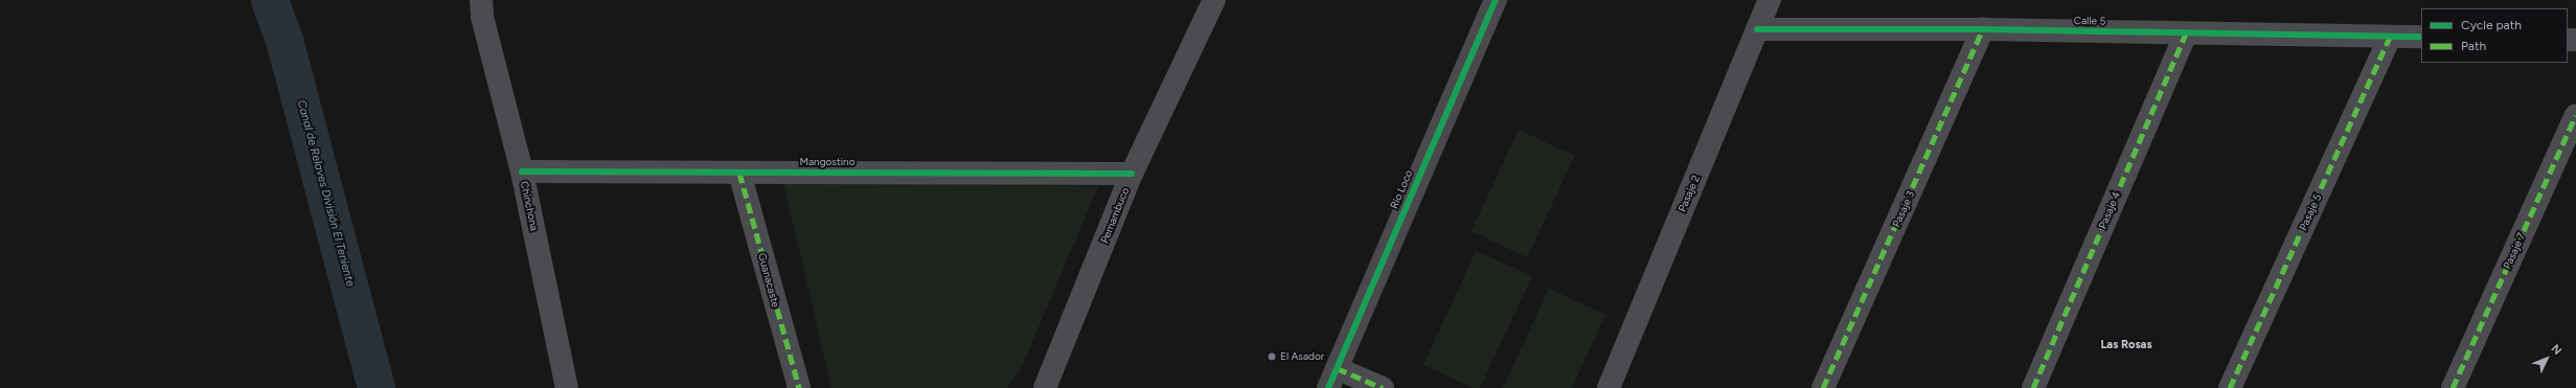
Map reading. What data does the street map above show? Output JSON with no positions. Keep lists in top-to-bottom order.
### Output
{
  "streets": {
    "street": [
      "Calle 5",
      "Mangostino",
      "Río Loco",
      "Pasaje 2",
      "Chinchona",
      "Pasaje 3",
      "Pasaje 4",
      "Pasaje 5",
      "Pernambuco",
      "Pasaje 7",
      "Guanacaste"
    ]
  },
  "crossings": [
    ["Calle 5", "Pasaje 2"],
    ["Calle 5", "Pasaje 3"],
    ["Calle 5", "Pasaje 4"],
    ["Calle 5", "Pasaje 5"],
    ["Mangostino", "Chinchona"],
    ["Mangostino", "Pernambuco"],
    ["Mangostino", "Guanacaste"]
  ],
  "districts": ["Las Rosas"],
  "water": ["Canal de Relaves División El Teniente"],
  "places": ["El Asador"],
  "legend": ["Cycle path", "Path"],
  "north": "top right"
}
